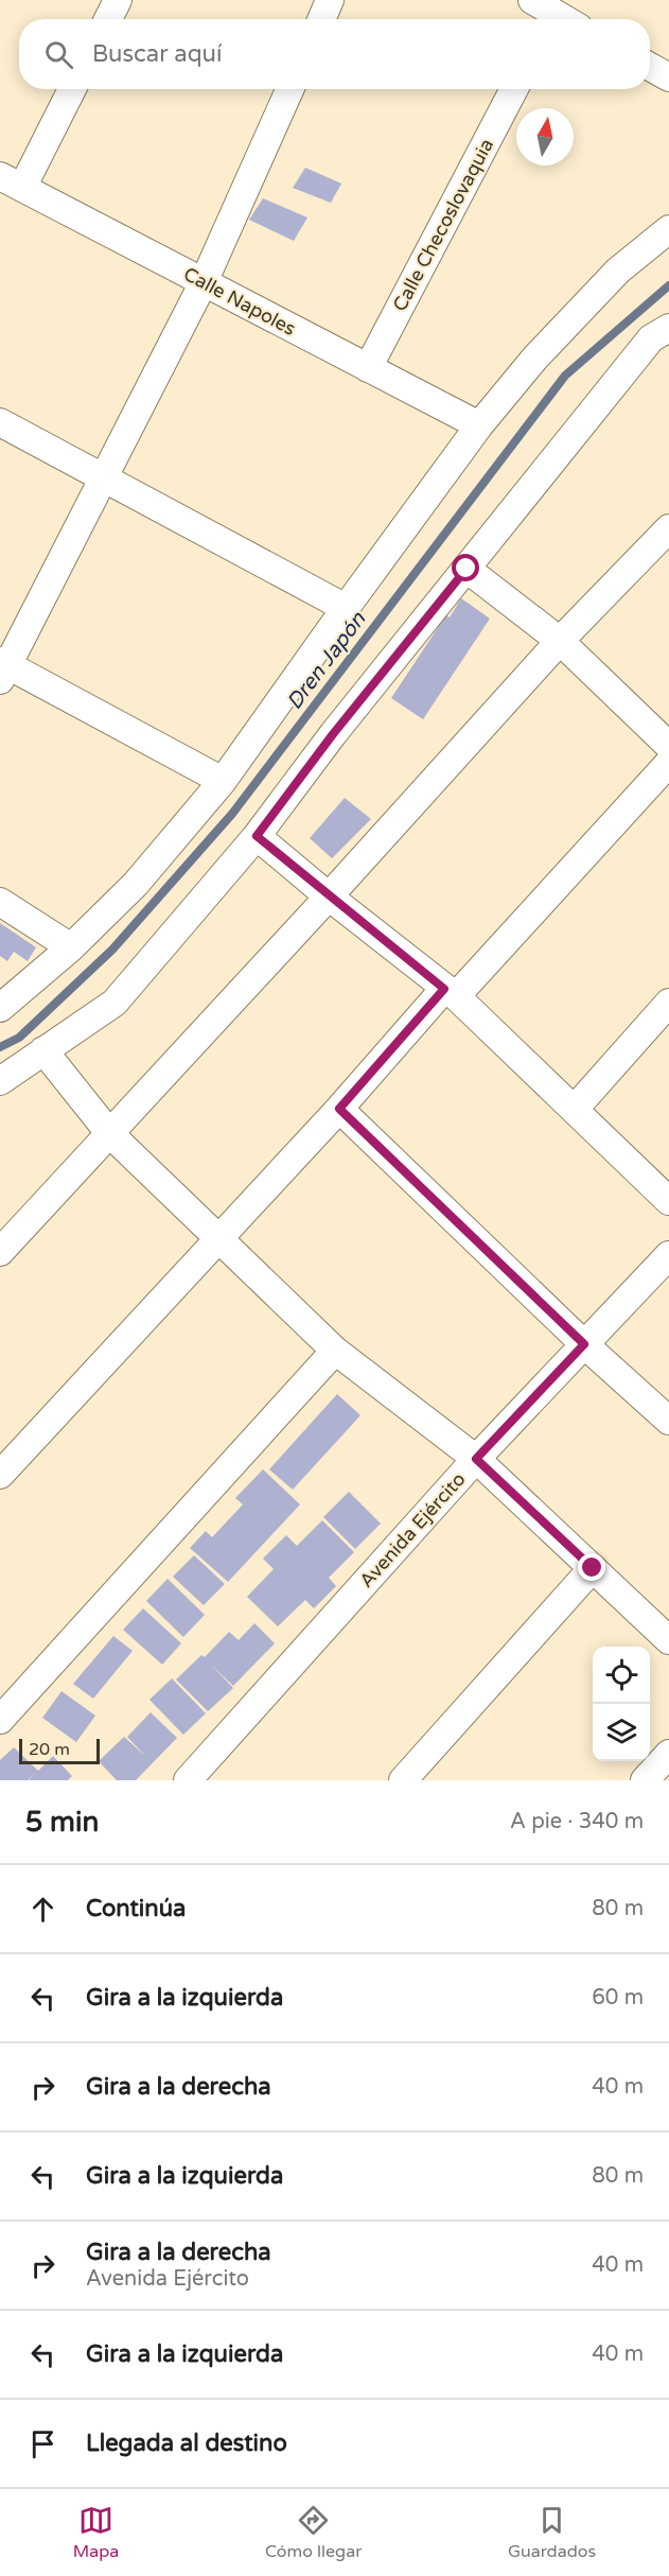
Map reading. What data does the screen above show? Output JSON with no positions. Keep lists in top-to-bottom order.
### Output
{
  "streets": {
    "street": ["Calle Checoslovaquia", "Calle Napoles", "Avenida Ejército"]
  },
  "crossings": [
    ["Calle Checoslovaquia", "Calle Napoles"]
  ],
  "water": ["Dren Japón"],
  "scale_bar": "20 m",
  "north": "top",
  "page": {
    "search": "Buscar aquí",
    "scale": "20 m",
    "heading": ["5 min", "A pie · 340 m"],
    "list": [
      ["Continúa", "80 m"],
      ["Gira a la izquierda", "60 m"],
      ["Gira a la derecha", "40 m"],
      ["Gira a la izquierda", "80 m"],
      ["Gira a la derecha", "Avenida Ejército", "40 m"],
      ["Gira a la izquierda", "40 m"],
      "Llegada al destino"
    ],
    "nav": ["Mapa", "Cómo llegar", "Guardados"]
  }
}
